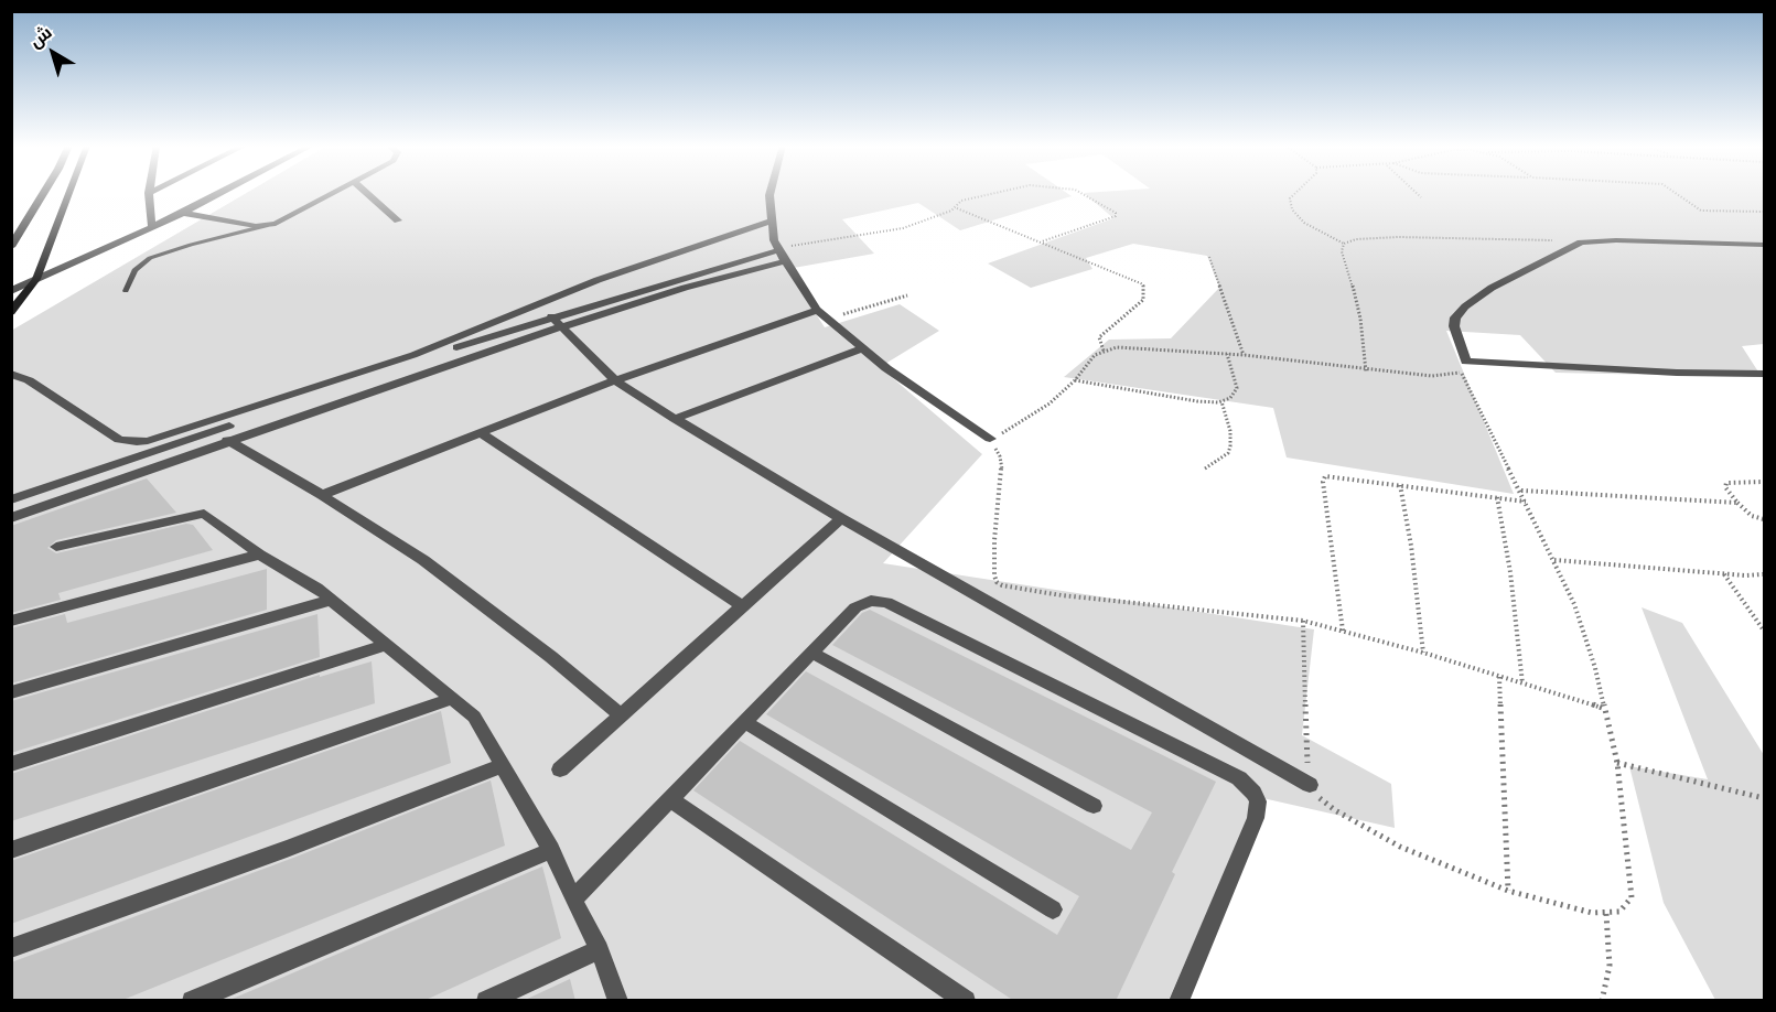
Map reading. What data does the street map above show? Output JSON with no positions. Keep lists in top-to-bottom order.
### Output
{
  "north": "top left"
}
